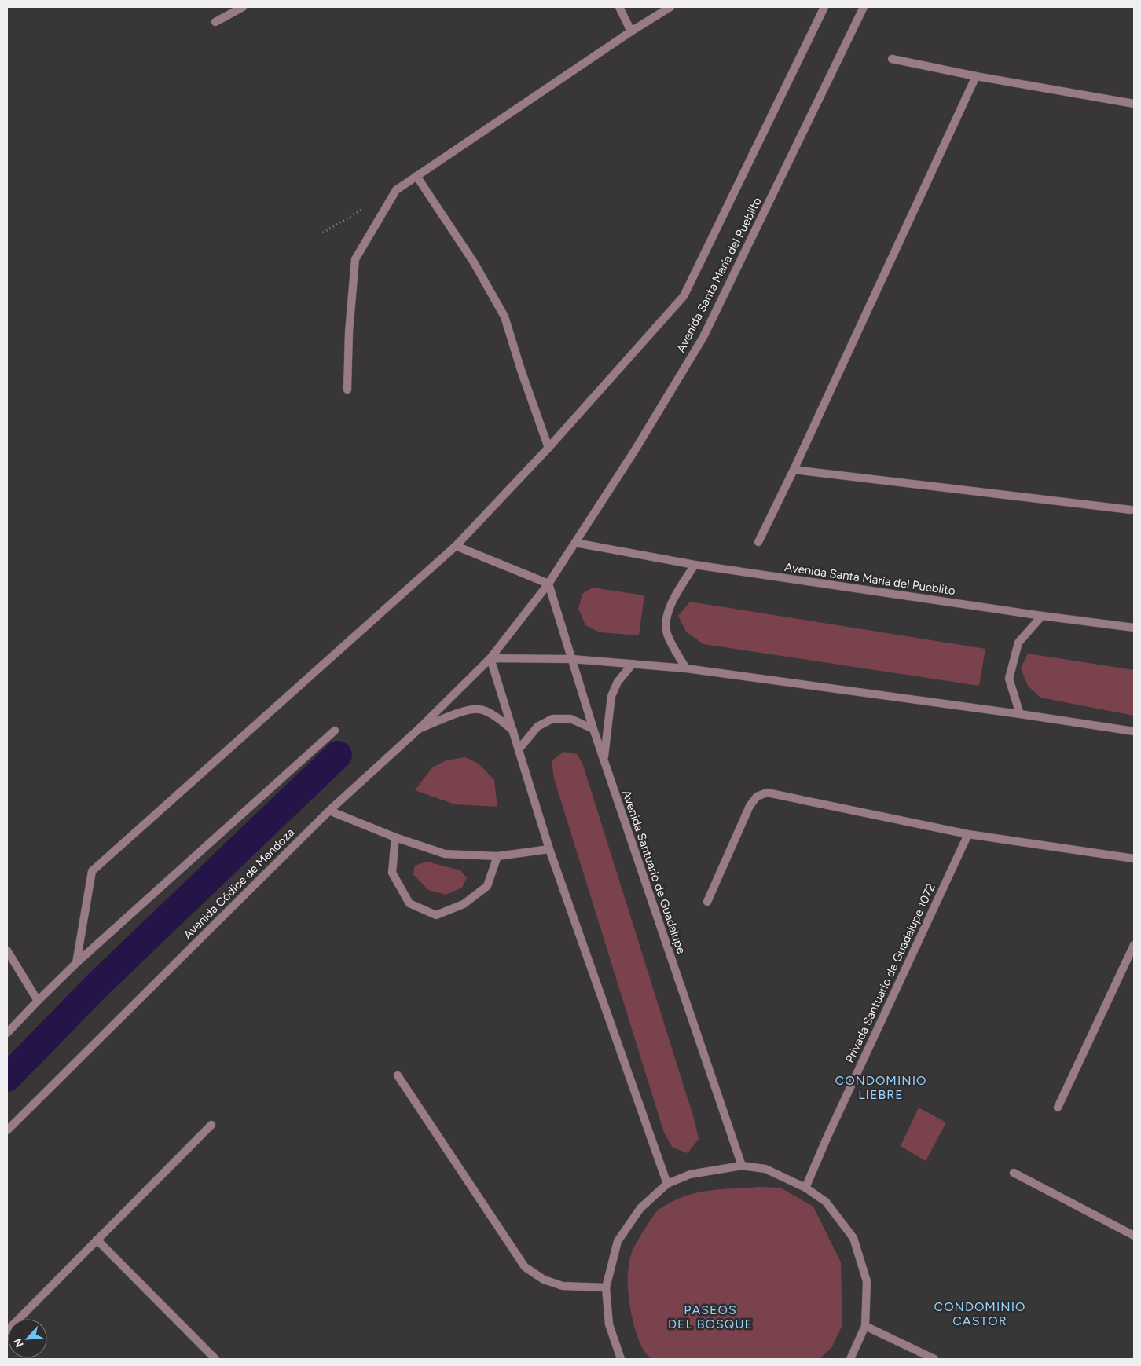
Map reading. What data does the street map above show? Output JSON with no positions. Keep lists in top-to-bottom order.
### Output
{
  "streets": {
    "street": [
      "Avenida Santa María del Pueblito",
      "Avenida Santuario de Guadalupe",
      "Avenida Códice de Mendoza",
      "Privada Santuario de Guadalupe 1072"
    ]
  },
  "crossings": [
    ["Avenida Santa María del Pueblito", "Avenida Santuario de Guadalupe"],
    ["Avenida Santa María del Pueblito", "Avenida Códice de Mendoza"],
    ["Avenida Santuario de Guadalupe", "Avenida Códice de Mendoza"]
  ],
  "districts": ["CONDOMINIO LIEBRE", "CONDOMINIO CASTOR", "PASEOS DEL BOSQUE"],
  "north": "bottom left"
}
